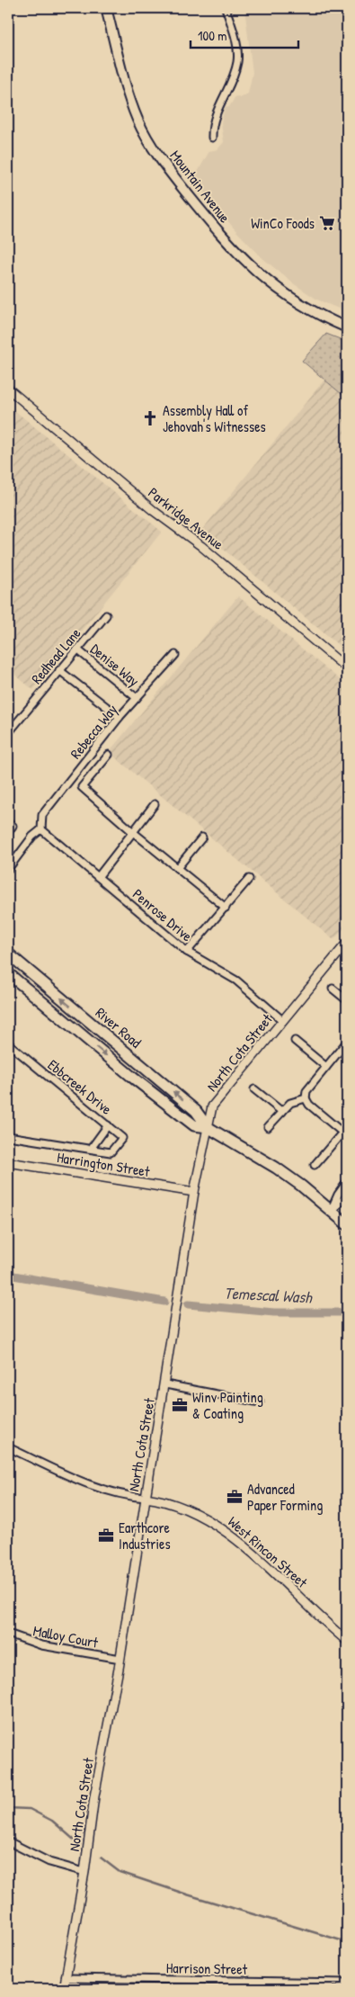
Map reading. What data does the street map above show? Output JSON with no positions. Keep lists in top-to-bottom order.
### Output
{
  "streets": {
    "main road": ["Mountain Avenue", "River Road"],
    "street": [
      "Parkridge Avenue",
      "Redhead Lane",
      "Denise Way",
      "Rebecca Way",
      "Penrose Drive",
      "North Cota Street",
      "Ebbcreek Drive",
      "Harrington Street",
      "West Rincon Street",
      "Malloy Court",
      "Harrison Street"
    ]
  },
  "crossings": [
    ["Redhead Lane", "Denise Way"],
    ["Denise Way", "Rebecca Way"],
    ["Rebecca Way", "Penrose Drive"],
    ["Penrose Drive", "North Cota Street"],
    ["River Road", "North Cota Street"],
    ["North Cota Street", "Harrington Street"],
    ["North Cota Street", "West Rincon Street"],
    ["North Cota Street", "Malloy Court"],
    ["North Cota Street", "Harrison Street"]
  ],
  "water": ["Temescal Wash"],
  "places": {
    "supermarket": ["WinCo Foods"],
    "church": ["Assembly Hall of Jehovah's Witnesses"],
    "office": ["Winv Painting & Coating", "Advanced Paper Forming", "Earthcore Industries"]
  },
  "scale_bar": "100 m"
}
